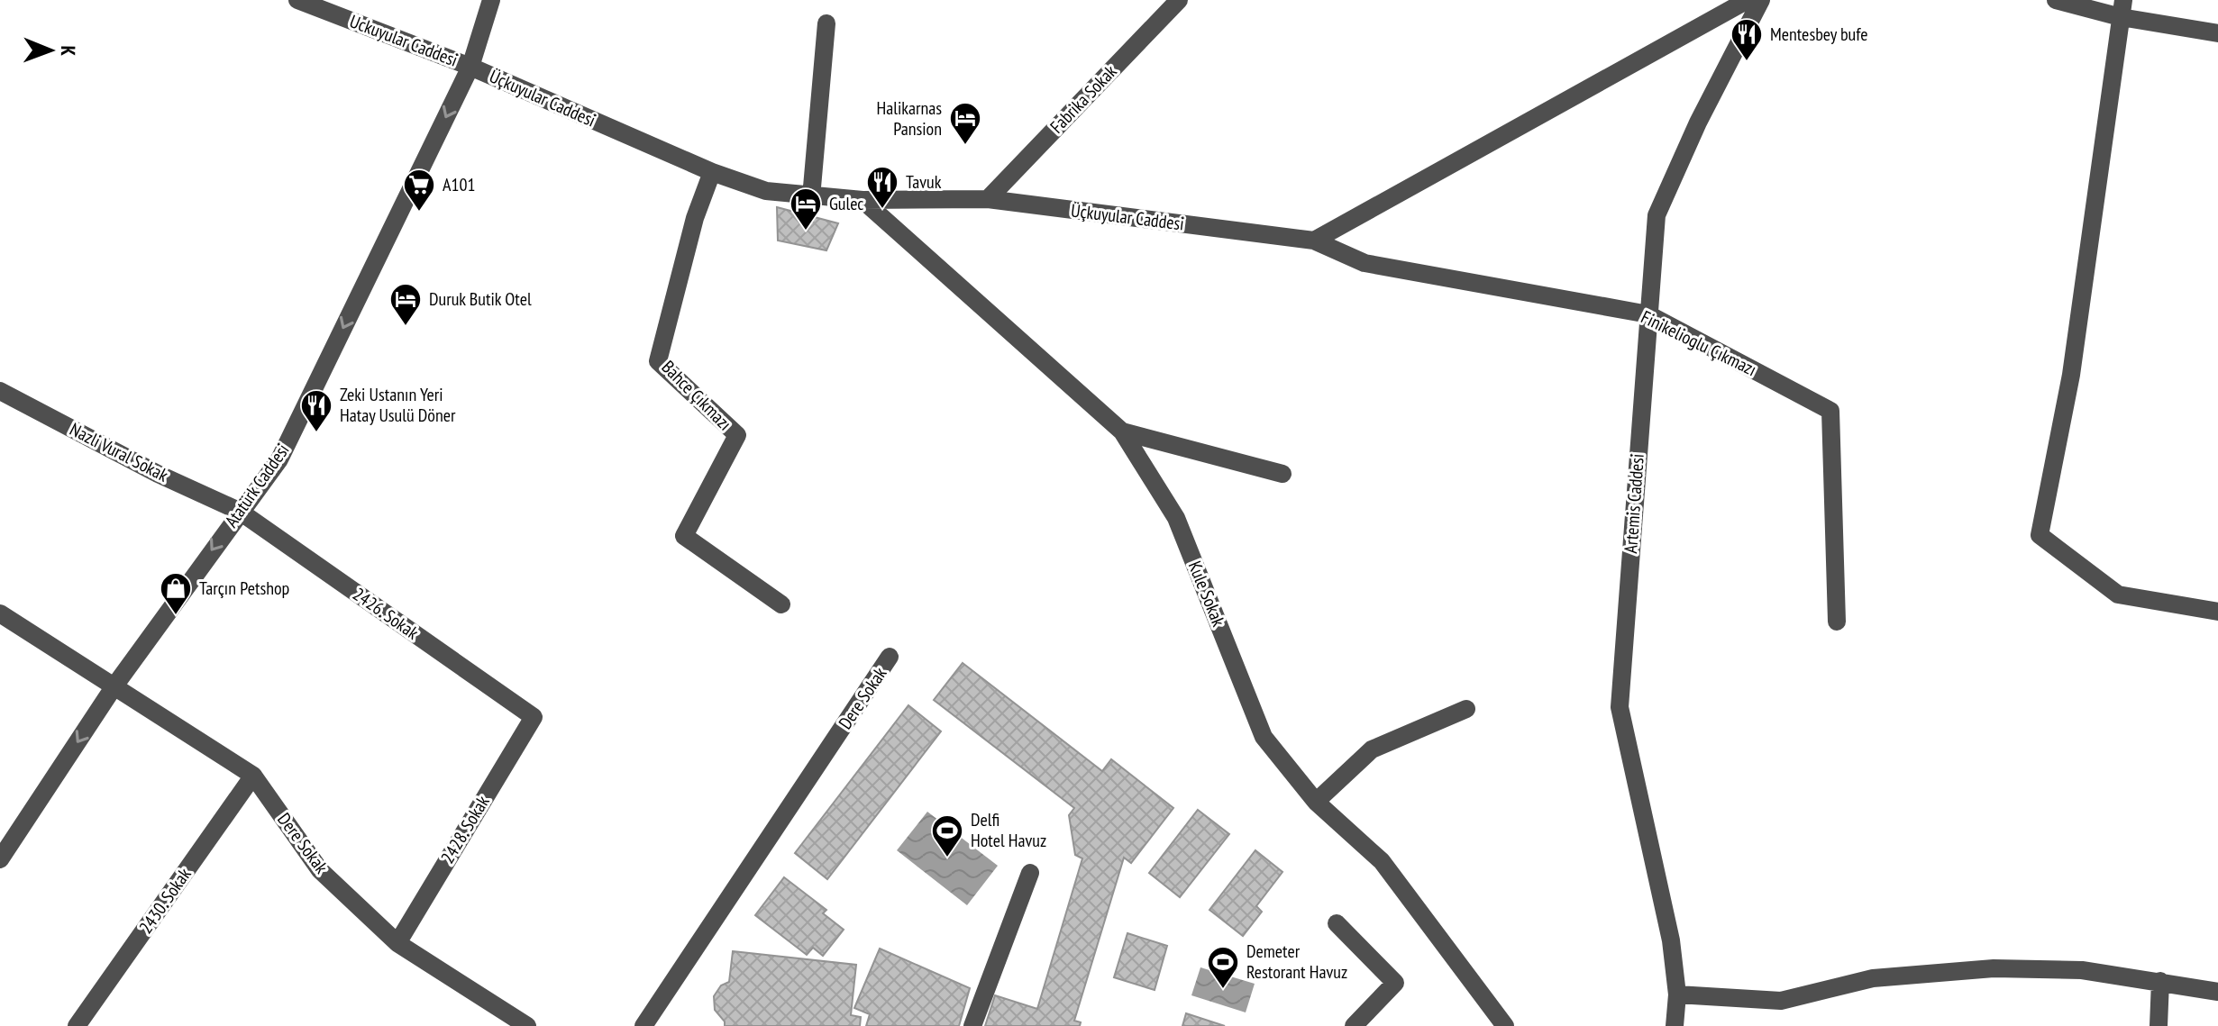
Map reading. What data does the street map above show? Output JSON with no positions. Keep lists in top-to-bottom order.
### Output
{
  "streets": {
    "street": [
      "Uckuyular Caddesi",
      "Üçkuyular Caddesi",
      "Fabrika Sokak",
      "Finikelioglu Çıkmazı",
      "Bahce Çıkmazı",
      "Nazli Vural Sokak",
      "Atatürk Caddesi",
      "Artemis Caddesi",
      "Kule Sokak",
      "2426. Sokak",
      "Dere Sokak",
      "2428. Sokak",
      "2430. Sokak"
    ]
  },
  "crossings": [
    ["Uckuyular Caddesi", "Üçkuyular Caddesi"],
    ["Uckuyular Caddesi", "Atatürk Caddesi"],
    ["Üçkuyular Caddesi", "Fabrika Sokak"],
    ["Üçkuyular Caddesi", "Finikelioglu Çıkmazı"],
    ["Üçkuyular Caddesi", "Bahce Çıkmazı"],
    ["Üçkuyular Caddesi", "Atatürk Caddesi"],
    ["Üçkuyular Caddesi", "Kule Sokak"],
    ["Finikelioglu Çıkmazı", "Artemis Caddesi"],
    ["Nazli Vural Sokak", "Atatürk Caddesi"],
    ["Nazli Vural Sokak", "2426. Sokak"],
    ["Atatürk Caddesi", "2426. Sokak"],
    ["Atatürk Caddesi", "Dere Sokak"],
    ["2426. Sokak", "2428. Sokak"],
    ["Dere Sokak", "2428. Sokak"],
    ["Dere Sokak", "2430. Sokak"]
  ],
  "one_way": ["Atatürk Caddesi"],
  "places": {
    "restaurant": ["Mentesbey bufe", "Tavuk", "Zeki Ustanın Yeri Hatay Usulü Döner"],
    "hotel": ["Halikarnas Pansion", "Gulec", "Duruk Butik Otel"],
    "supermarket": ["A101"],
    "shop": ["Tarçın Petshop"],
    "sports": ["Delfi Hotel Havuz", "Demeter Restorant Havuz"]
  },
  "north": "right"
}
